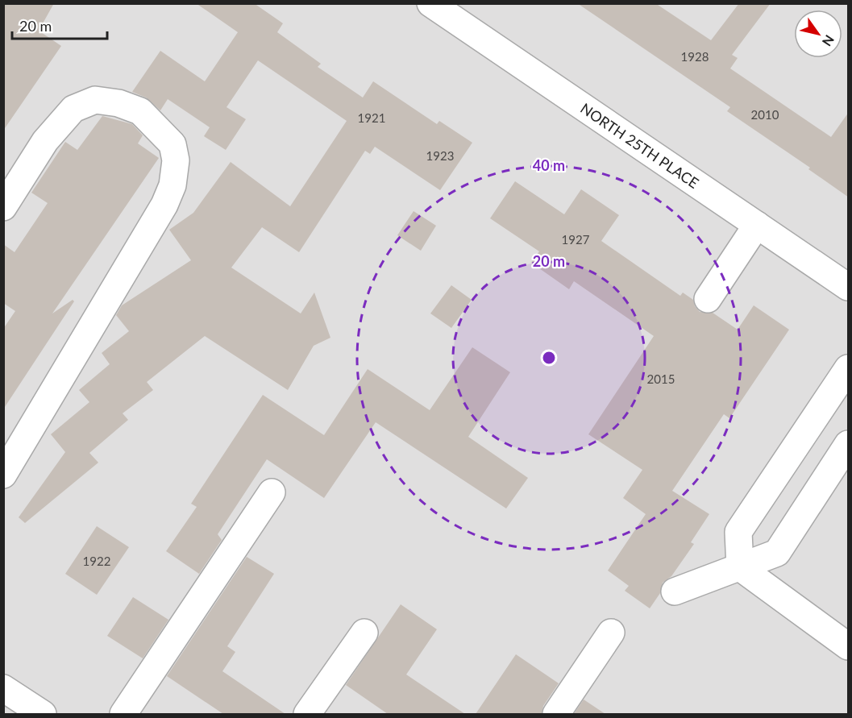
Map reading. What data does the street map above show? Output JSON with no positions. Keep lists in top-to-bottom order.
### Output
{
  "streets": {
    "street": ["NORTH 25TH PLACE"]
  },
  "house_numbers": [
    "1928",
    "2010",
    "1921",
    "1923",
    "1927",
    "2015",
    "1922"
  ],
  "scale_bar": "20 m",
  "north": "bottom right",
  "rings": ["40 m", "20 m"]
}
